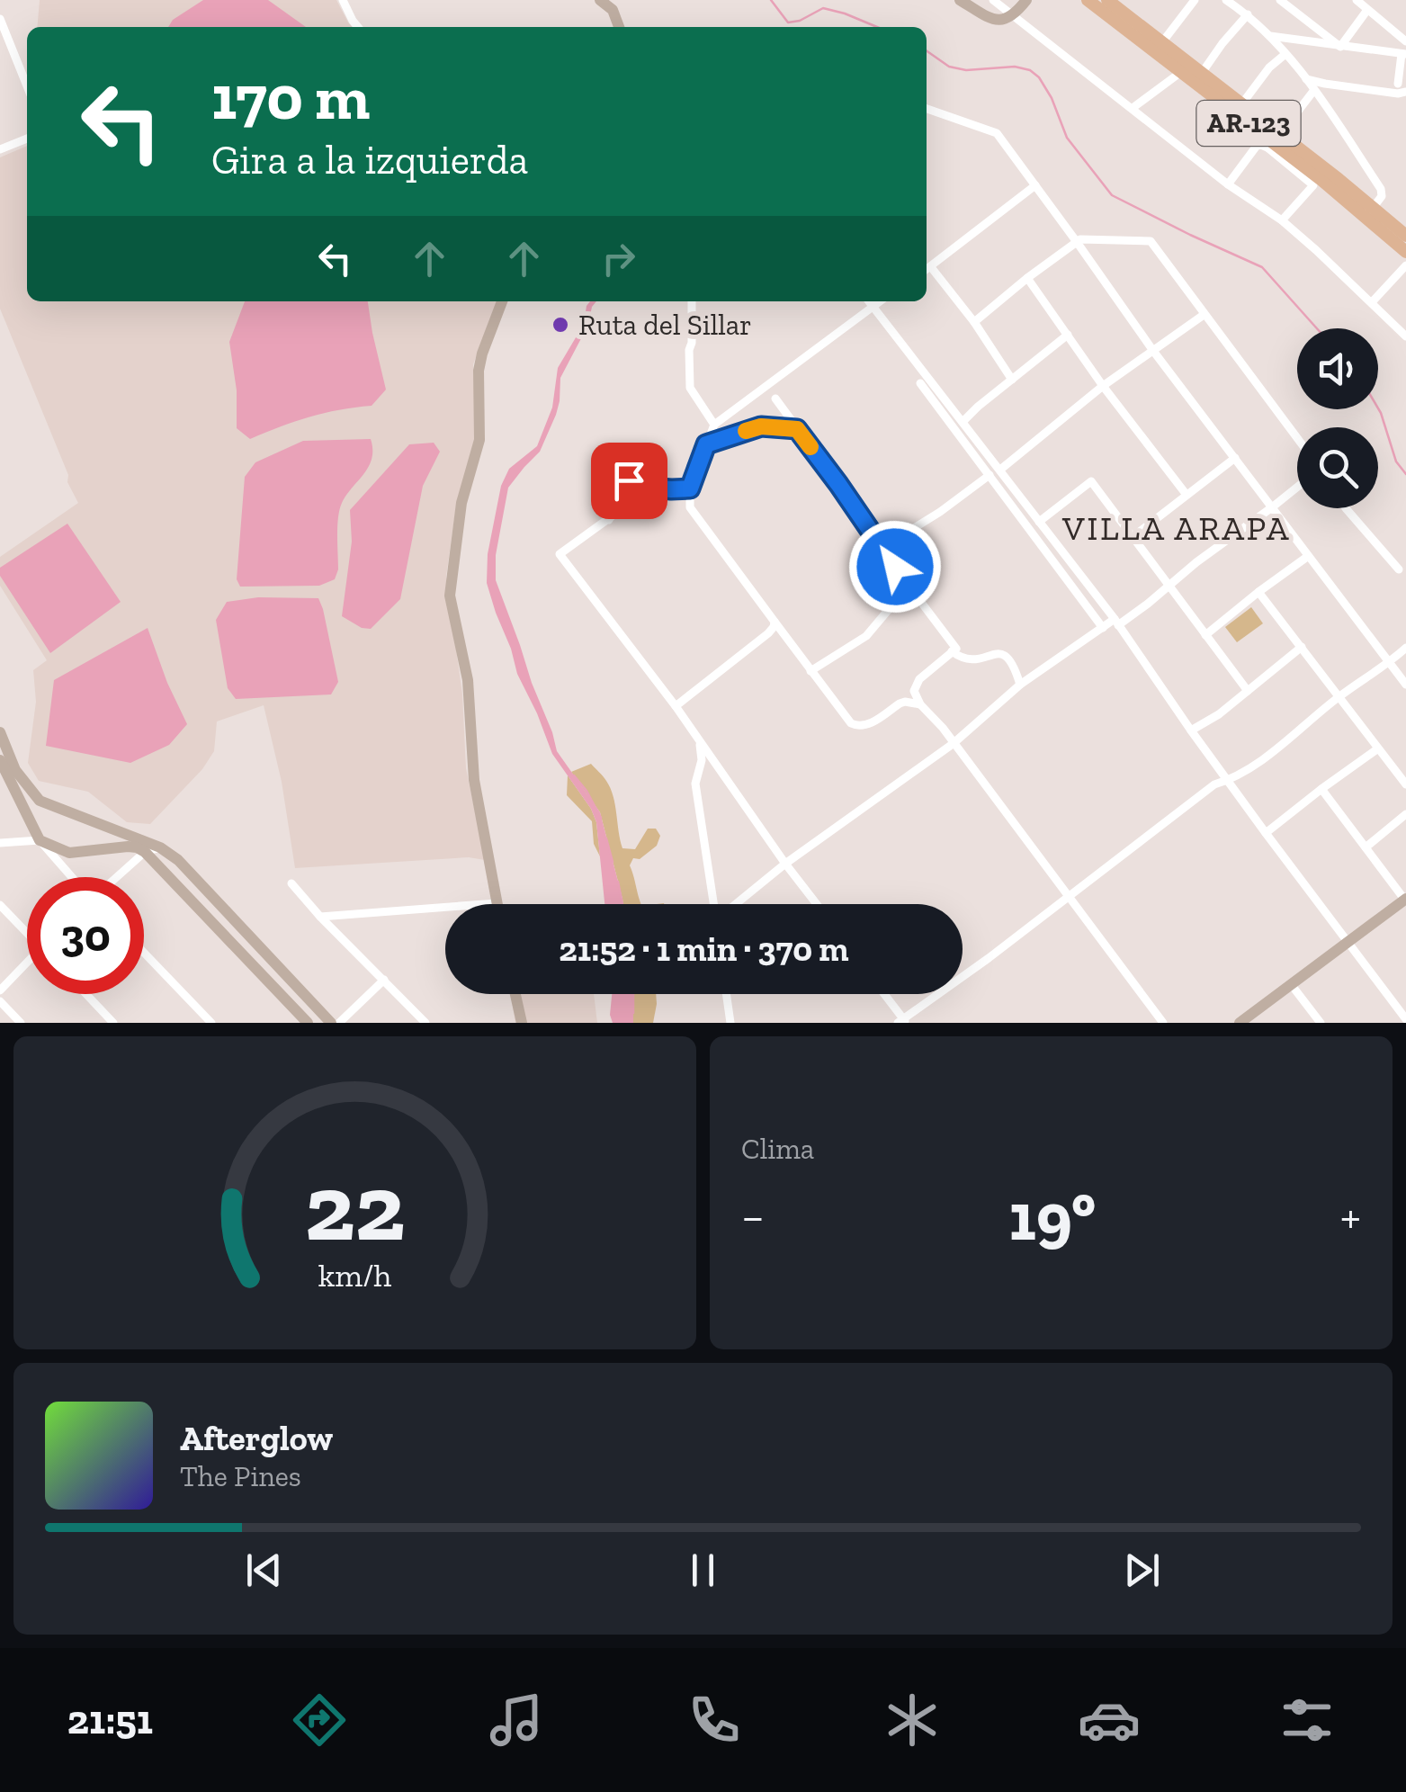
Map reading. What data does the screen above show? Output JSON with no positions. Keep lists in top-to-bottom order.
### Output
{
  "streets": {
    "main road": ["AR-123"]
  },
  "districts": ["VILLA ARAPA"],
  "places": ["Ruta del Sillar"],
  "page": {
    "turn": ["170 m", "Gira a la izquierda"],
    "limit": "30",
    "trip": "21:52 · 1 min · 370 m",
    "tile": "Clima",
    "heat": ["−", "19°", "+"],
    "song": ["Afterglow", "The Pines"],
    "tabs": "21:51",
    "gauge": ["22", "km/h"]
  }
}
